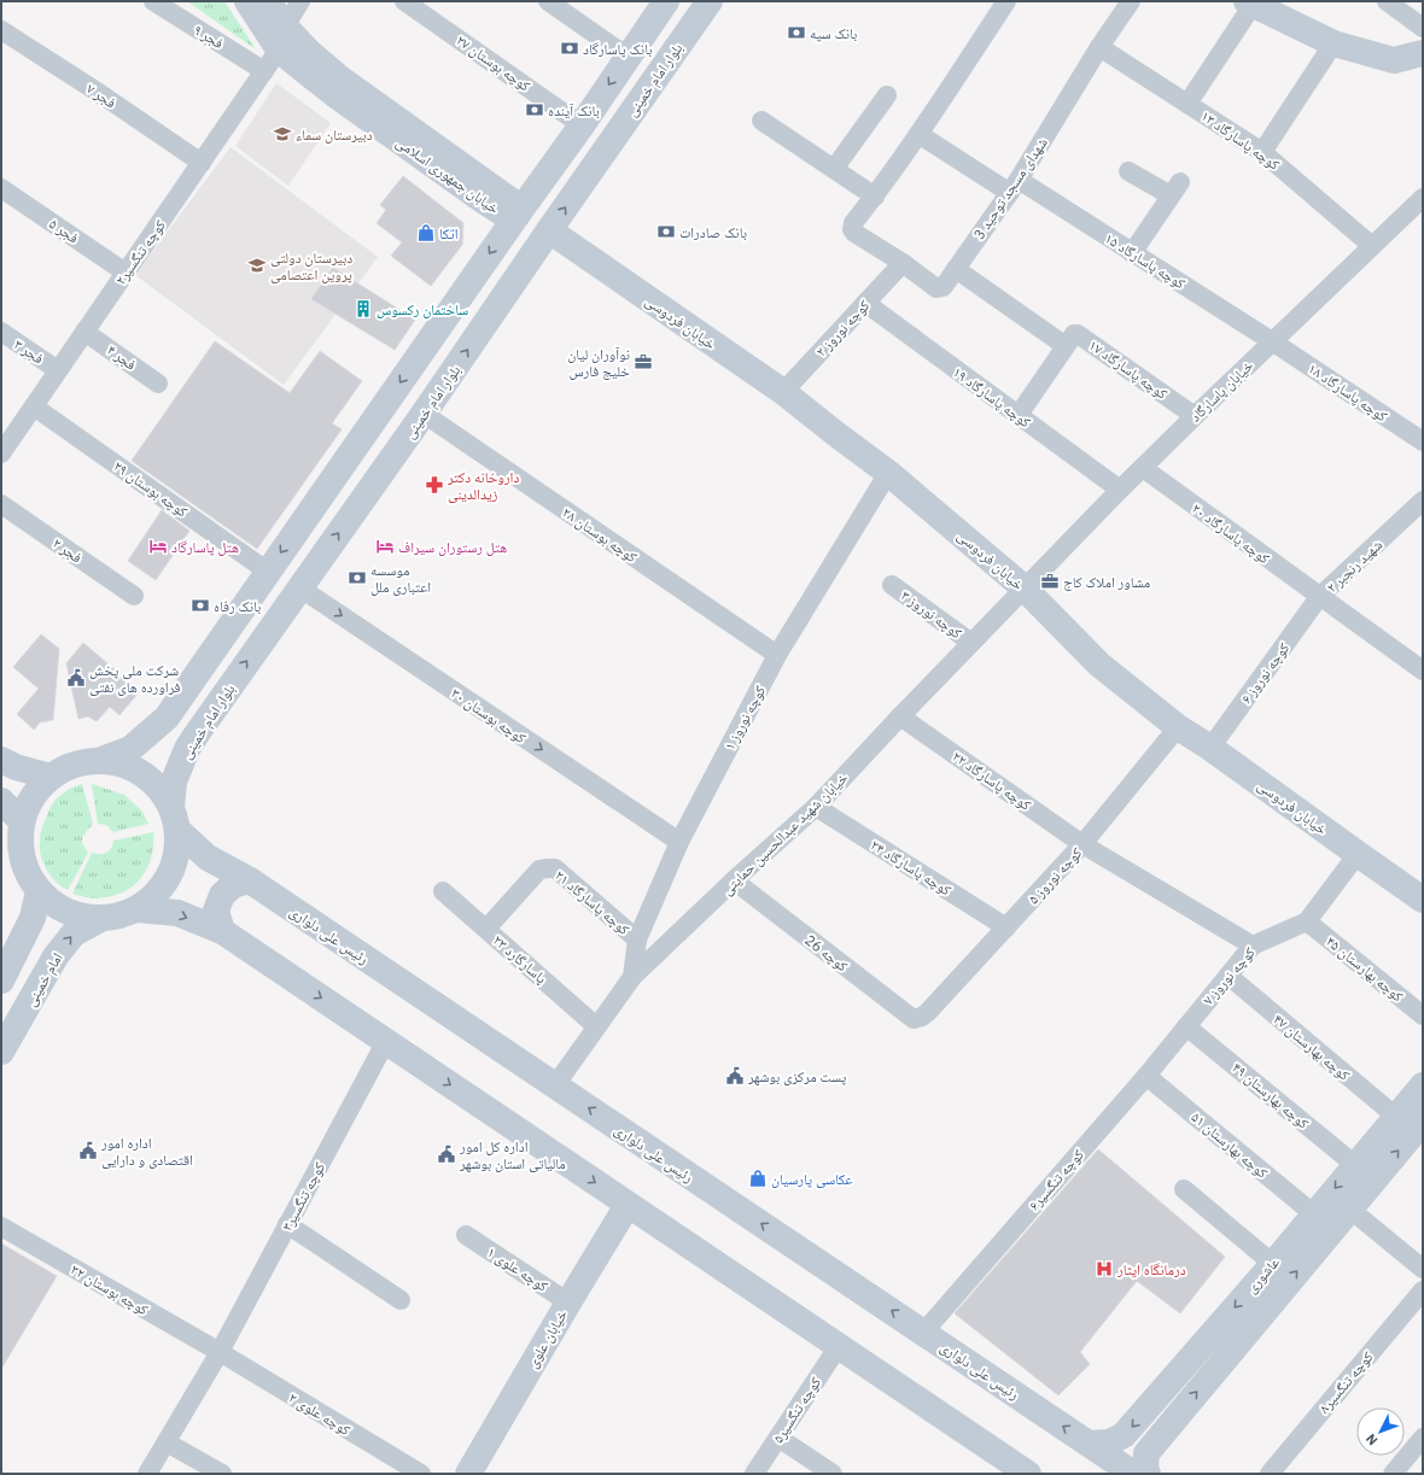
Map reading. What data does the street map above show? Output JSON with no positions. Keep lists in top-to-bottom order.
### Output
{
  "streets": {
    "street": [
      "فجر ۹",
      "کوچه بوستان ۲۷",
      "بلوار امام خمینی",
      "فجر ۷",
      "کوچه پاسارگاد ۱۳",
      "خیابان جمهوری اسلامی",
      "شهدای مسجد توحید 3",
      "فجر ۵",
      "کوچه تنگسیر۲",
      "کوچه پاسارگاد ۱۵",
      "خیابان فردوسی",
      "کوچه نوروز ۲",
      "فجر ۳",
      "فجر ۴",
      "کوچه پاسارگاد ۱۷",
      "خیابان پاسارگاد",
      "کوچه پاسارگاد ۱۸",
      "کوچه پاسارگاد ۱۹",
      "کوچه بوستان ۲۹",
      "کوچه پاسارگاد ۲۰",
      "کوچه بوستان ۲۸",
      "فجر ۲",
      "شهید رنجبر ۲",
      "کوچه نوروز ۳",
      "کوچه نوروز ۶",
      "کوچه بوستان ۳۰",
      "کوچه نوروز ۱",
      "کوچه پاسارگاد ۲۲",
      "خیابان شهید عبدالحسین حمایتی",
      "کوچه پاسارگاد ۲۴",
      "کوچه نوروز ۵",
      "کوچه پاسارگاد ۲۱",
      "رئیس علی دلواری",
      "کوچه 26",
      "پاسارگارد ۲۳",
      "کوچه بهارستان ۴۵",
      "کوچه نوروز ۷",
      "امام خمینی",
      "کوچه بهارستان ۴۷",
      "کوچه بهارستان ۴۹",
      "کوچه بهارستان ۵۱",
      "کوچه تنگسیر۶",
      "کوچه تنگسیر۳",
      "کوچه علوی ۱",
      "عاشوری",
      "کوچه بوستان ۳۲",
      "خیابان علوی",
      "کوچه تنگسیر۸",
      "کوچه تنگسیر۵",
      "کوچه علوی ۲"
    ]
  },
  "crossings": [
    ["فجر ۹", "کوچه تنگسیر۲"],
    ["بلوار امام خمینی", "خیابان فردوسی"],
    ["بلوار امام خمینی", "کوچه بوستان ۲۸"],
    ["بلوار امام خمینی", "کوچه بوستان ۳۰"],
    ["بلوار امام خمینی", "رئیس علی دلواری"],
    ["بلوار امام خمینی", "امام خمینی"],
    ["فجر ۷", "کوچه تنگسیر۲"],
    ["کوچه پاسارگاد ۱۳", "شهدای مسجد توحید 3"],
    ["کوچه پاسارگاد ۱۳", "خیابان پاسارگاد"],
    ["خیابان جمهوری اسلامی", "کوچه تنگسیر۲"],
    ["شهدای مسجد توحید 3", "کوچه پاسارگاد ۱۵"],
    ["شهدای مسجد توحید 3", "کوچه نوروز ۲"],
    ["فجر ۵", "کوچه تنگسیر۲"],
    ["کوچه تنگسیر۲", "فجر ۳"],
    ["کوچه تنگسیر۲", "فجر ۴"],
    ["کوچه تنگسیر۲", "کوچه بوستان ۲۹"],
    ["کوچه پاسارگاد ۱۵", "خیابان پاسارگاد"],
    ["کوچه پاسارگاد ۱۵", "کوچه پاسارگاد ۱۸"],
    ["خیابان فردوسی", "کوچه نوروز ۲"],
    ["خیابان فردوسی", "خیابان پاسارگاد"],
    ["خیابان فردوسی", "کوچه نوروز ۶"],
    ["خیابان فردوسی", "کوچه نوروز ۱"],
    ["خیابان فردوسی", "خیابان شهید عبدالحسین حمایتی"],
    ["خیابان فردوسی", "کوچه نوروز ۵"],
    ["خیابان فردوسی", "کوچه نوروز ۷"],
    ["کوچه نوروز ۲", "کوچه پاسارگاد ۱۹"],
    ["کوچه پاسارگاد ۱۷", "خیابان پاسارگاد"],
    ["خیابان پاسارگاد", "کوچه پاسارگاد ۱۸"],
    ["خیابان پاسارگاد", "کوچه پاسارگاد ۱۹"],
    ["خیابان پاسارگاد", "کوچه پاسارگاد ۲۰"],
    ["خیابان پاسارگاد", "خیابان شهید عبدالحسین حمایتی"],
    ["کوچه پاسارگاد ۲۰", "شهید رنجبر ۲"],
    ["کوچه پاسارگاد ۲۰", "کوچه نوروز ۶"],
    ["کوچه بوستان ۲۸", "کوچه نوروز ۱"],
    ["شهید رنجبر ۲", "کوچه نوروز ۶"],
    ["کوچه نوروز ۳", "خیابان شهید عبدالحسین حمایتی"],
    ["کوچه بوستان ۳۰", "کوچه نوروز ۱"],
    ["کوچه نوروز ۱", "خیابان شهید عبدالحسین حمایتی"],
    ["کوچه نوروز ۱", "کوچه پاسارگاد ۲۱"],
    ["کوچه پاسارگاد ۲۲", "خیابان شهید عبدالحسین حمایتی"],
    ["کوچه پاسارگاد ۲۲", "کوچه نوروز ۵"],
    ["کوچه پاسارگاد ۲۲", "کوچه نوروز ۷"],
    ["خیابان شهید عبدالحسین حمایتی", "کوچه پاسارگاد ۲۴"],
    ["خیابان شهید عبدالحسین حمایتی", "رئیس علی دلواری"],
    ["خیابان شهید عبدالحسین حمایتی", "کوچه 26"],
    ["خیابان شهید عبدالحسین حمایتی", "پاسارگارد ۲۳"],
    ["کوچه پاسارگاد ۲۴", "کوچه نوروز ۵"],
    ["کوچه نوروز ۵", "کوچه 26"],
    ["کوچه پاسارگاد ۲۱", "پاسارگارد ۲۳"],
    ["رئیس علی دلواری", "امام خمینی"],
    ["رئیس علی دلواری", "کوچه تنگسیر۶"],
    ["رئیس علی دلواری", "عاشوری"],
    ["کوچه بهارستان ۴۵", "کوچه نوروز ۷"],
    ["کوچه نوروز ۷", "کوچه بهارستان ۴۷"],
    ["کوچه نوروز ۷", "کوچه بهارستان ۴۹"],
    ["کوچه نوروز ۷", "کوچه تنگسیر۶"],
    ["کوچه بهارستان ۴۷", "عاشوری"],
    ["کوچه بهارستان ۴۹", "کوچه تنگسیر۶"],
    ["کوچه بهارستان ۴۹", "عاشوری"],
    ["کوچه بهارستان ۵۱", "کوچه تنگسیر۶"],
    ["کوچه بهارستان ۵۱", "عاشوری"],
    ["کوچه تنگسیر۳", "کوچه بوستان ۳۲"],
    ["کوچه تنگسیر۳", "کوچه علوی ۲"],
    ["کوچه علوی ۱", "خیابان علوی"],
    ["کوچه بوستان ۳۲", "کوچه علوی ۲"]
  ],
  "one_way": ["کوچه بوستان ۳۰"],
  "places": {
    "bank": [
      "بانک سپه",
      "بانک پاسارگاد",
      "بانک آینده",
      "بانک صادرات",
      "موسسه اعتباری ملل",
      "بانک رفاه"
    ],
    "school or university": ["دبیرستان سماء", "دبیرستان دولتی پروین اعتصامی"],
    "shop": ["اتکا", "عکاسی پارسیان"],
    "building": ["ساختمان رکسوس"],
    "office": ["نوآوران لیان خلیج فارس", "مشاور املاک کاج"],
    "pharmacy": ["داروخانه دکتر زیدالدینی"],
    "hotel": ["هتل پاسارگاد", "هتل رستوران سیراف"],
    "public building": [
      "شرکت ملی پخش فراورده های نفتی",
      "پست مرکزی بوشهر",
      "اداره امور اقتصادی و دارایی",
      "اداره کل امور مالیاتی استان بوشهر"
    ],
    "hospital": ["درمانگاه ایثار"]
  },
  "north": "bottom left"
}
